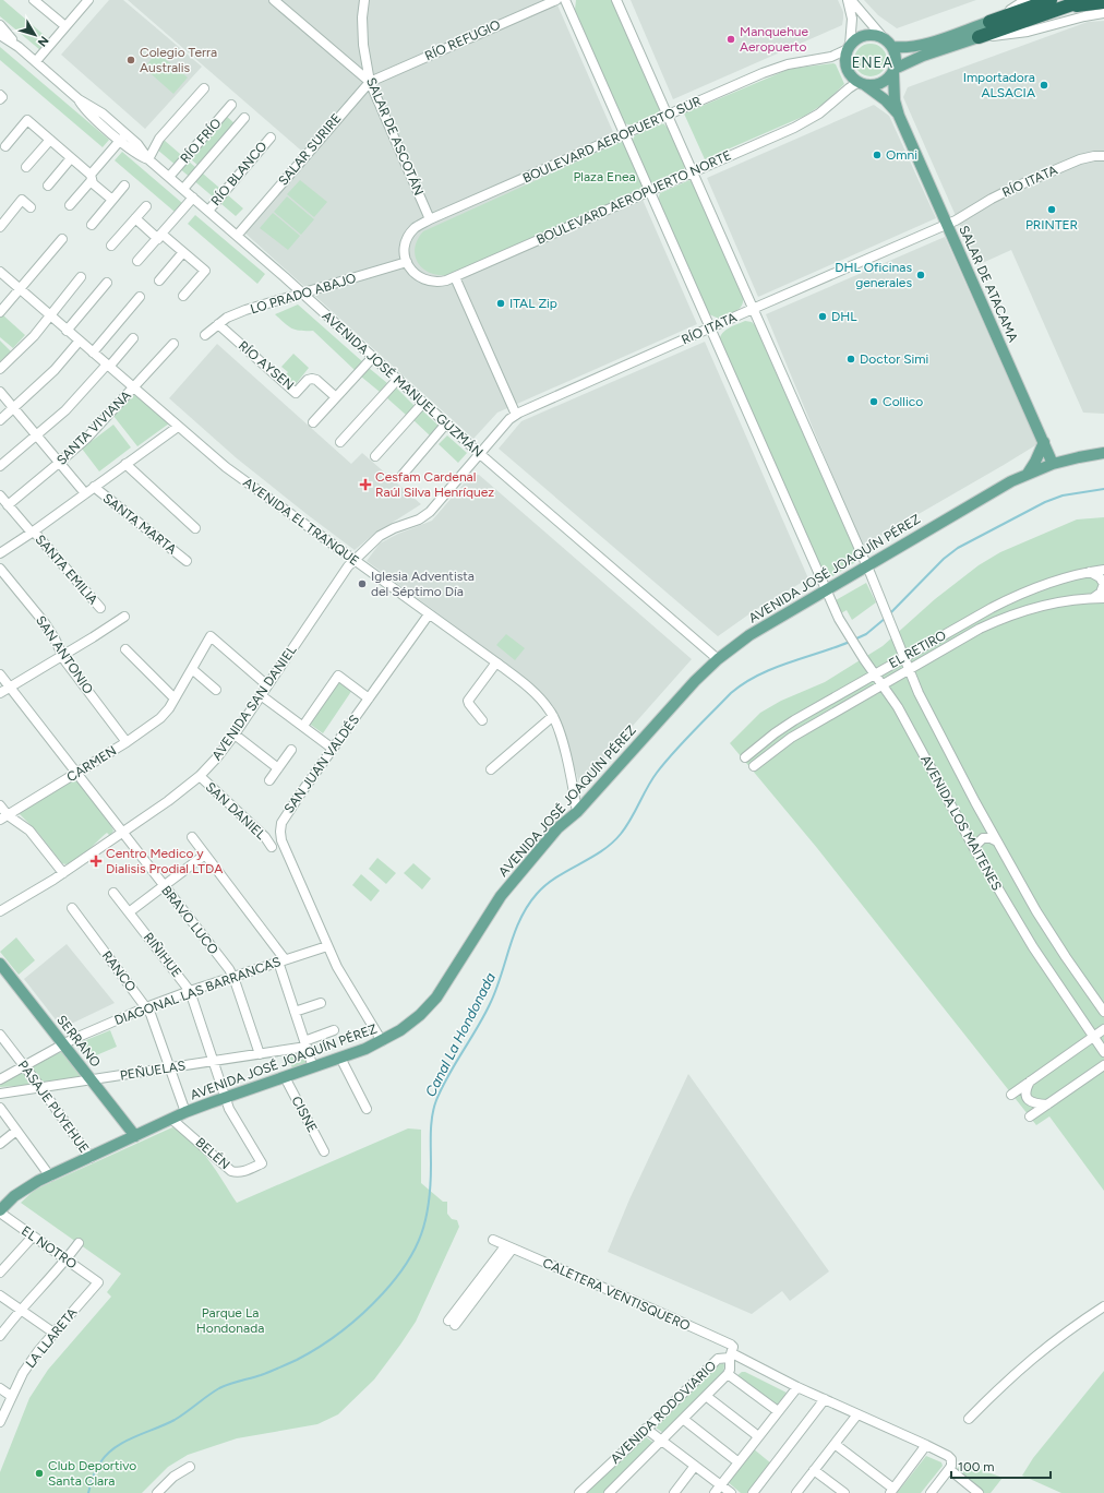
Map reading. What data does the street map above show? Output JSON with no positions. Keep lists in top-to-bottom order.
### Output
{
  "streets": {
    "main road": ["SALAR DE ATACAMA", "AVENIDA JOSÉ JOAQUÍN PÉREZ", "SERRANO"],
    "street": [
      "RÍO REFUGIO",
      "SALAR DE ASCOTÁN",
      "BOULEVARD AEROPUERTO SUR",
      "RÍO FRÍO",
      "SALAR SURIRE",
      "RÍO BLANCO",
      "RÍO ITATA",
      "BOULEVARD AEROPUERTO NORTE",
      "LO PRADO ABAJO",
      "RÍO AYSEN",
      "AVENIDA JOSÉ MANUEL GUZMÁN",
      "SANTA VIVIANA",
      "AVENIDA EL TRANQUE",
      "SANTA MARTA",
      "SANTA EMILIA",
      "EL RETIRO",
      "SAN ANTONIO",
      "AVENIDA SAN DANIEL",
      "CARMEN",
      "SAN JUAN VALDÉS",
      "SAN DANIEL",
      "AVENIDA LOS MAITENES",
      "BRAVO LUCO",
      "RIÑIHUE",
      "RANCO",
      "DIAGONAL LAS BARRANCAS",
      "PEÑUELAS",
      "PASAJE PUYEHUE",
      "CISNE",
      "BELÉN",
      "EL NOTRO",
      "CALETERA VENTISQUERO",
      "LA LLARETA",
      "AVENIDA RODOVIARIO"
    ]
  },
  "crossings": [
    ["RÍO REFUGIO", "SALAR DE ASCOTÁN"],
    ["RÍO REFUGIO", "SALAR SURIRE"],
    ["SALAR DE ASCOTÁN", "BOULEVARD AEROPUERTO SUR"],
    ["SALAR DE ASCOTÁN", "SALAR SURIRE"],
    ["BOULEVARD AEROPUERTO SUR", "BOULEVARD AEROPUERTO NORTE"],
    ["BOULEVARD AEROPUERTO SUR", "SALAR DE ATACAMA"],
    ["BOULEVARD AEROPUERTO SUR", "LO PRADO ABAJO"],
    ["BOULEVARD AEROPUERTO SUR", "AVENIDA LOS MAITENES"],
    ["RÍO FRÍO", "AVENIDA JOSÉ MANUEL GUZMÁN"],
    ["SALAR SURIRE", "AVENIDA JOSÉ MANUEL GUZMÁN"],
    ["RÍO BLANCO", "AVENIDA JOSÉ MANUEL GUZMÁN"],
    ["RÍO ITATA", "SALAR DE ATACAMA"],
    ["RÍO ITATA", "AVENIDA JOSÉ MANUEL GUZMÁN"],
    ["RÍO ITATA", "AVENIDA EL TRANQUE"],
    ["RÍO ITATA", "AVENIDA SAN DANIEL"],
    ["RÍO ITATA", "AVENIDA LOS MAITENES"],
    ["BOULEVARD AEROPUERTO NORTE", "SALAR DE ATACAMA"],
    ["BOULEVARD AEROPUERTO NORTE", "LO PRADO ABAJO"],
    ["BOULEVARD AEROPUERTO NORTE", "AVENIDA LOS MAITENES"],
    ["SALAR DE ATACAMA", "AVENIDA JOSÉ JOAQUÍN PÉREZ"],
    ["LO PRADO ABAJO", "RÍO AYSEN"],
    ["LO PRADO ABAJO", "AVENIDA JOSÉ MANUEL GUZMÁN"],
    ["AVENIDA JOSÉ MANUEL GUZMÁN", "AVENIDA JOSÉ JOAQUÍN PÉREZ"],
    ["SANTA VIVIANA", "AVENIDA EL TRANQUE"],
    ["SANTA VIVIANA", "SANTA EMILIA"],
    ["AVENIDA EL TRANQUE", "SANTA MARTA"],
    ["AVENIDA EL TRANQUE", "AVENIDA JOSÉ JOAQUÍN PÉREZ"],
    ["AVENIDA EL TRANQUE", "AVENIDA SAN DANIEL"],
    ["AVENIDA EL TRANQUE", "SAN JUAN VALDÉS"],
    ["SANTA MARTA", "SANTA EMILIA"],
    ["AVENIDA JOSÉ JOAQUÍN PÉREZ", "SAN JUAN VALDÉS"],
    ["AVENIDA JOSÉ JOAQUÍN PÉREZ", "AVENIDA LOS MAITENES"],
    ["AVENIDA JOSÉ JOAQUÍN PÉREZ", "RIÑIHUE"],
    ["AVENIDA JOSÉ JOAQUÍN PÉREZ", "RANCO"],
    ["AVENIDA JOSÉ JOAQUÍN PÉREZ", "SERRANO"],
    ["AVENIDA JOSÉ JOAQUÍN PÉREZ", "PASAJE PUYEHUE"],
    ["AVENIDA JOSÉ JOAQUÍN PÉREZ", "CISNE"],
    ["AVENIDA JOSÉ JOAQUÍN PÉREZ", "BELÉN"],
    ["AVENIDA JOSÉ JOAQUÍN PÉREZ", "EL NOTRO"],
    ["EL RETIRO", "AVENIDA LOS MAITENES"],
    ["SAN ANTONIO", "CARMEN"],
    ["AVENIDA SAN DANIEL", "CARMEN"],
    ["AVENIDA SAN DANIEL", "SAN DANIEL"],
    ["AVENIDA SAN DANIEL", "BRAVO LUCO"],
    ["CARMEN", "BRAVO LUCO"],
    ["SAN JUAN VALDÉS", "DIAGONAL LAS BARRANCAS"],
    ["BRAVO LUCO", "DIAGONAL LAS BARRANCAS"],
    ["BRAVO LUCO", "PEÑUELAS"],
    ["RIÑIHUE", "DIAGONAL LAS BARRANCAS"],
    ["RIÑIHUE", "PEÑUELAS"],
    ["RIÑIHUE", "BELÉN"],
    ["RANCO", "DIAGONAL LAS BARRANCAS"],
    ["RANCO", "PEÑUELAS"],
    ["DIAGONAL LAS BARRANCAS", "SERRANO"],
    ["DIAGONAL LAS BARRANCAS", "PASAJE PUYEHUE"],
    ["SERRANO", "PEÑUELAS"],
    ["PEÑUELAS", "PASAJE PUYEHUE"],
    ["EL NOTRO", "LA LLARETA"],
    ["CALETERA VENTISQUERO", "AVENIDA RODOVIARIO"]
  ],
  "districts": ["ENEA"],
  "water": ["Canal La Hondonada"],
  "parks": ["Plaza Enea", "Parque La Hondonada"],
  "places": {
    "other": [
      "Manquehue Aeropuerto",
      "Colegio Terra Australis",
      "Importadora ALSACIA",
      "Omni",
      "PRINTER",
      "DHL Oficinas generales",
      "ITAL Zip",
      "DHL",
      "Doctor Simi",
      "Collico",
      "Iglesia Adventista del Séptimo Día",
      "Club Deportivo Santa Clara"
    ],
    "health": ["Cesfam Cardenal Raúl Silva Henríquez", "Centro Medico y Dialisis Prodial LTDA"]
  },
  "scale_bar": "100 m",
  "north": "bottom right"
}
